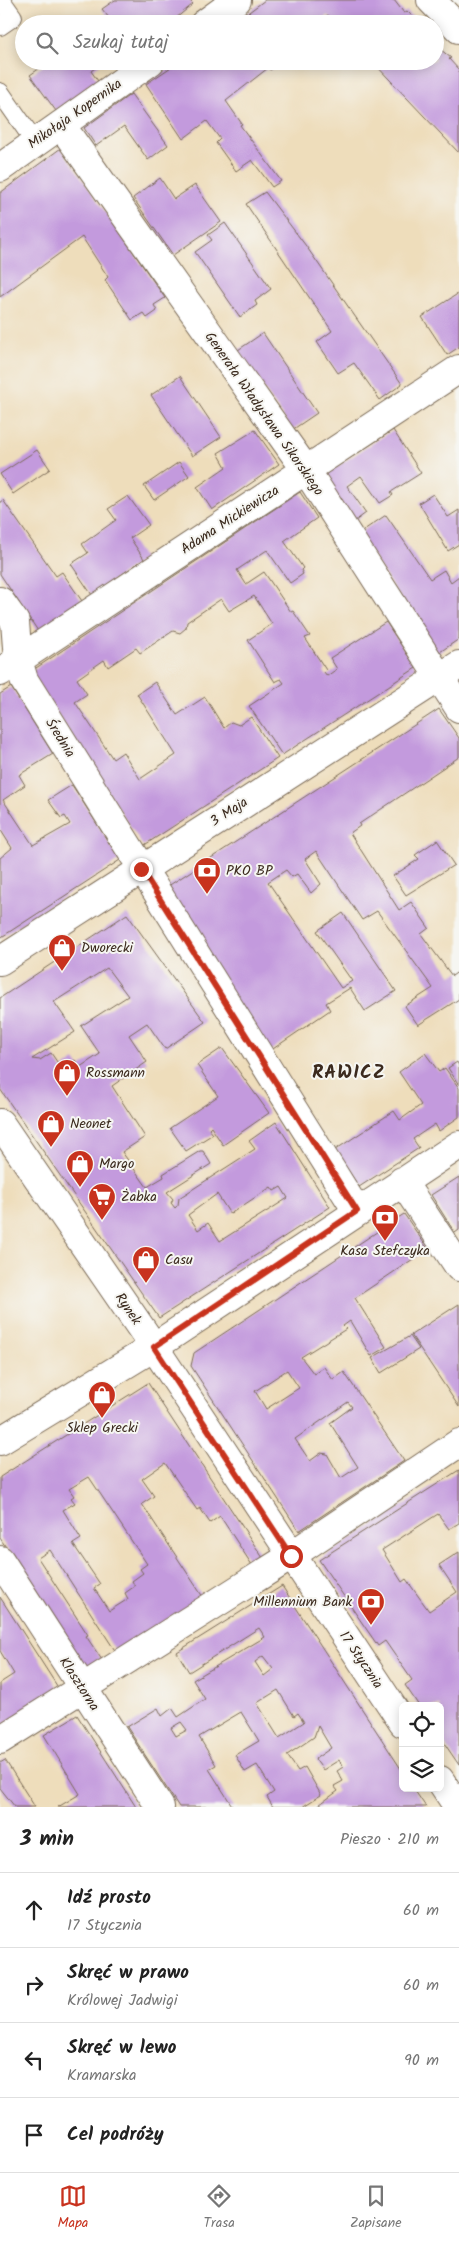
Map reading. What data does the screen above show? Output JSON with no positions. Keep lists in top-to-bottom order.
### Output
{
  "streets": {
    "street": [
      "Mikołaja Kopernika",
      "Generała Władysława Sikorskiego",
      "Adama Mickiewicza",
      "Średnia",
      "3 Maja",
      "Rynek",
      "17 Stycznia",
      "Klasztorna"
    ]
  },
  "crossings": [
    ["Mikołaja Kopernika", "Generała Władysława Sikorskiego"],
    ["Generała Władysława Sikorskiego", "Adama Mickiewicza"],
    ["Generała Władysława Sikorskiego", "3 Maja"],
    ["Adama Mickiewicza", "Średnia"],
    ["Średnia", "3 Maja"],
    ["Rynek", "17 Stycznia"]
  ],
  "districts": ["RAWICZ"],
  "places": {
    "bank": ["PKO BP", "Kasa Stefczyka", "Millennium Bank"],
    "shop": [
      "Dworecki",
      "Rossmann",
      "Neonet",
      "Margo",
      "Casu",
      "Sklep Grecki"
    ],
    "supermarket": ["Żabka"]
  },
  "page": {
    "search": "Szukaj tutaj",
    "heading": ["3 min", "Pieszo · 210 m"],
    "list": [
      ["Idź prosto", "17 Stycznia", "60 m"],
      ["Skręć w prawo", "Królowej Jadwigi", "60 m"],
      ["Skręć w lewo", "Kramarska", "90 m"],
      "Cel podróży"
    ],
    "nav": ["Mapa", "Trasa", "Zapisane"]
  }
}
